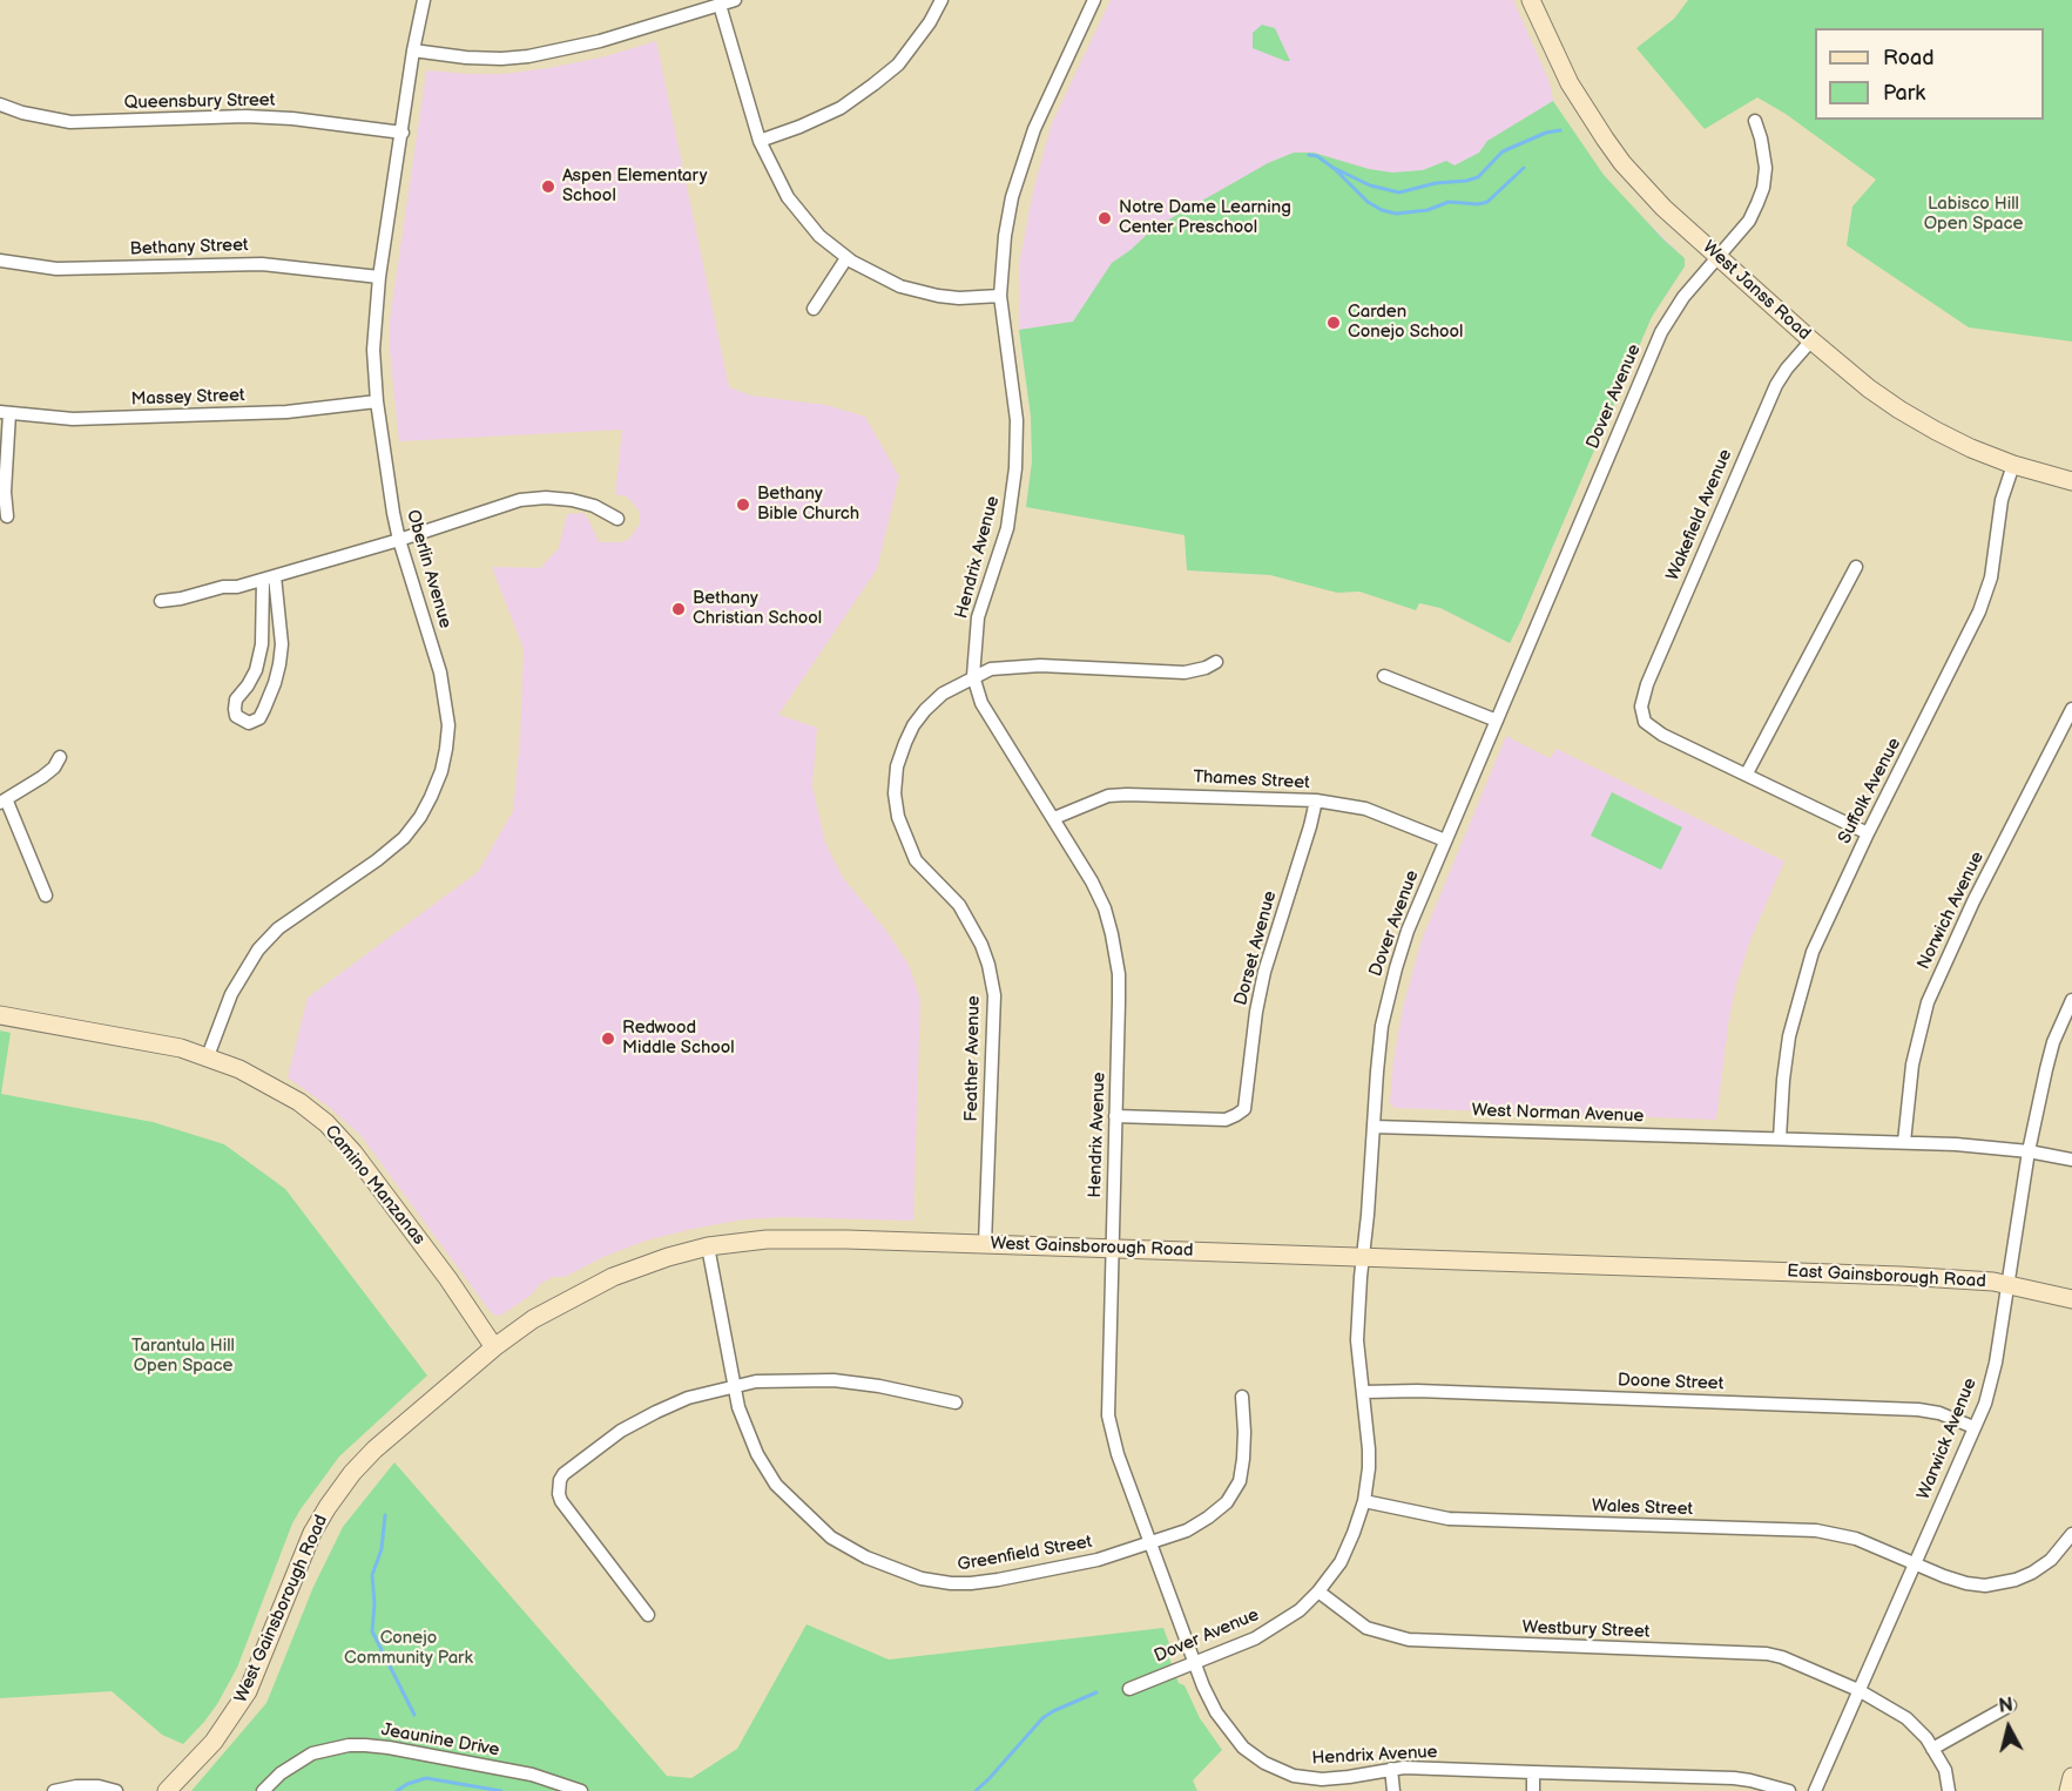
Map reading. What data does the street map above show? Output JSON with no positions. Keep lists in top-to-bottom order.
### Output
{
  "streets": {
    "street": [
      "Queensbury Street",
      "Bethany Street",
      "West Janss Road",
      "Dover Avenue",
      "Massey Street",
      "Wakefield Avenue",
      "Hendrix Avenue",
      "Oberlin Avenue",
      "Thames Street",
      "Suffolk Avenue",
      "Norwich Avenue",
      "Dorset Avenue",
      "Feather Avenue",
      "West Norman Avenue",
      "Camino Manzanas",
      "West Gainsborough Road",
      "East Gainsborough Road",
      "Doone Street",
      "Warwick Avenue",
      "Wales Street",
      "Greenfield Street",
      "Westbury Street",
      "Jeaunine Drive"
    ]
  },
  "crossings": [
    ["Queensbury Street", "Oberlin Avenue"],
    ["Bethany Street", "Oberlin Avenue"],
    ["West Janss Road", "Dover Avenue"],
    ["West Janss Road", "Wakefield Avenue"],
    ["West Janss Road", "Suffolk Avenue"],
    ["Dover Avenue", "Hendrix Avenue"],
    ["Dover Avenue", "Thames Street"],
    ["Dover Avenue", "West Norman Avenue"],
    ["Dover Avenue", "West Gainsborough Road"],
    ["Dover Avenue", "Doone Street"],
    ["Dover Avenue", "Wales Street"],
    ["Dover Avenue", "Westbury Street"],
    ["Massey Street", "Oberlin Avenue"],
    ["Hendrix Avenue", "Thames Street"],
    ["Hendrix Avenue", "Dorset Avenue"],
    ["Hendrix Avenue", "Feather Avenue"],
    ["Hendrix Avenue", "West Gainsborough Road"],
    ["Hendrix Avenue", "Greenfield Street"],
    ["Oberlin Avenue", "Camino Manzanas"],
    ["Thames Street", "Dorset Avenue"],
    ["Suffolk Avenue", "West Norman Avenue"],
    ["Norwich Avenue", "West Norman Avenue"],
    ["Feather Avenue", "West Gainsborough Road"],
    ["West Norman Avenue", "Warwick Avenue"],
    ["Camino Manzanas", "West Gainsborough Road"],
    ["West Gainsborough Road", "East Gainsborough Road"],
    ["West Gainsborough Road", "Greenfield Street"],
    ["East Gainsborough Road", "Warwick Avenue"],
    ["Doone Street", "Warwick Avenue"],
    ["Warwick Avenue", "Wales Street"],
    ["Warwick Avenue", "Westbury Street"]
  ],
  "parks": ["Labisco Hill Open Space", "Tarantula Hill Open Space", "Conejo Community Park"],
  "places": [
    "Aspen Elementary School",
    "Notre Dame Learning Center Preschool",
    "Carden Conejo School",
    "Bethany Bible Church",
    "Bethany Christian School",
    "Redwood Middle School"
  ],
  "legend": ["Road", "Park"],
  "north": "top"
}
